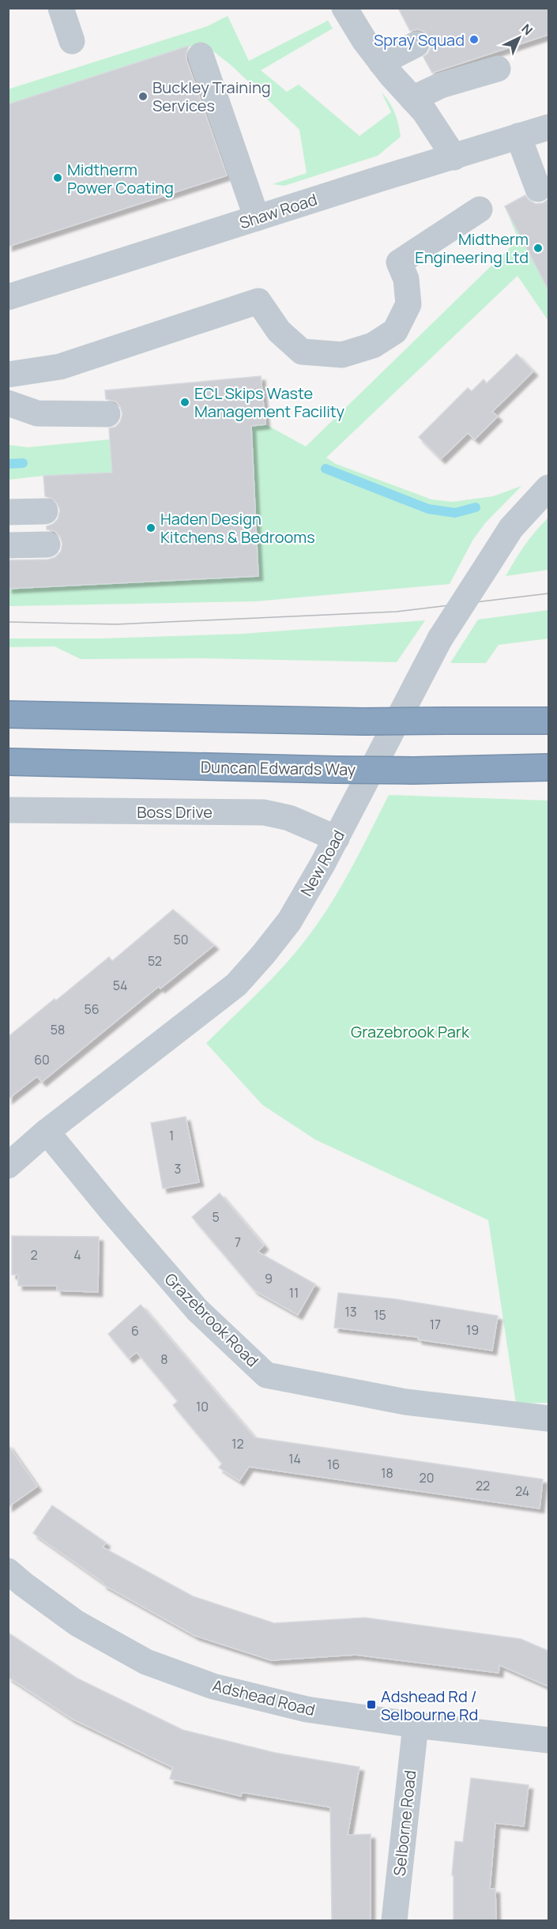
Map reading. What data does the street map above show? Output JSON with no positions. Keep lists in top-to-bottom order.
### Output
{
  "streets": {
    "highway": ["Duncan Edwards Way"],
    "street": [
      "Shaw Road",
      "Boss Drive",
      "New Road",
      "Grazebrook Road",
      "Adshead Road",
      "Selborne Road"
    ]
  },
  "crossings": [
    ["Boss Drive", "New Road"],
    ["New Road", "Grazebrook Road"],
    ["Adshead Road", "Selborne Road"]
  ],
  "parks": ["Grazebrook Park"],
  "places": {
    "other": [
      "Spray Squad",
      "Buckley Training Services",
      "Midtherm Power Coating",
      "Midtherm Engineering Ltd",
      "ECL Skips Waste Management Facility",
      "Haden Design Kitchens & Bedrooms"
    ],
    "transit": ["Adshead Rd / Selbourne Rd"]
  },
  "house_numbers": [
    "50",
    "52",
    "54",
    "56",
    "58",
    "60",
    "1",
    "3",
    "5",
    "7",
    "2",
    "4",
    "9",
    "11",
    "13",
    "15",
    "17",
    "19",
    "6",
    "8",
    "10",
    "12",
    "14",
    "16",
    "18",
    "20",
    "22",
    "24"
  ],
  "north": "top right"
}
